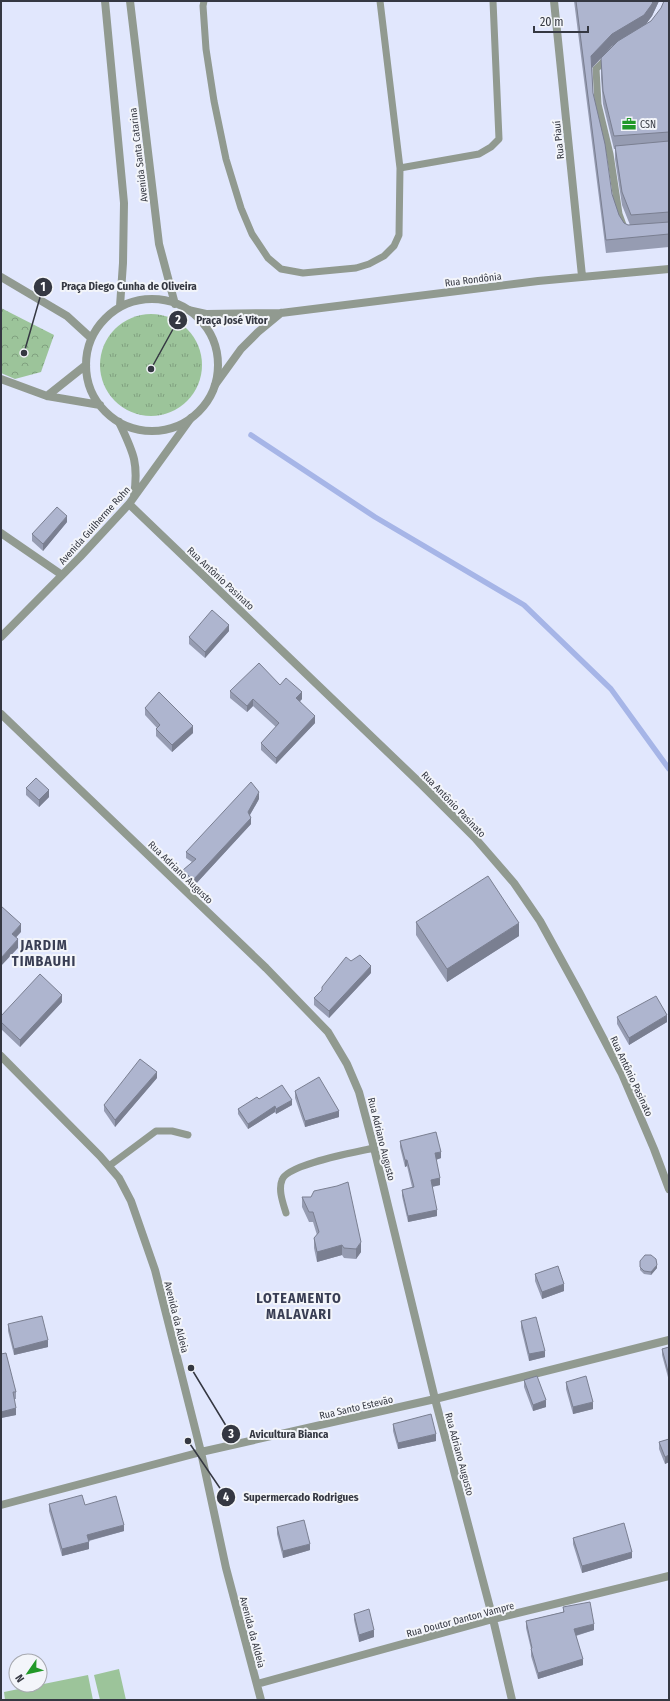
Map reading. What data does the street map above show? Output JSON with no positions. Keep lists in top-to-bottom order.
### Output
{
  "streets": {
    "street": [
      "Rua Piauí",
      "Avenida Santa Catarina",
      "Rua Rondônia",
      "Avenida Guilherme Rohn",
      "Rua Antônio Pasinato",
      "Rua Adriano Augusto",
      "Avenida da Aldeia",
      "Rua Santo Estevão",
      "Rua Doutor Danton Vampre"
    ]
  },
  "crossings": [
    ["Rua Piauí", "Rua Rondônia"],
    ["Avenida Santa Catarina", "Rua Rondônia"],
    ["Avenida Santa Catarina", "Avenida Guilherme Rohn"],
    ["Rua Rondônia", "Avenida Guilherme Rohn"],
    ["Avenida Guilherme Rohn", "Rua Antônio Pasinato"],
    ["Rua Adriano Augusto", "Rua Santo Estevão"],
    ["Rua Adriano Augusto", "Rua Doutor Danton Vampre"],
    ["Avenida da Aldeia", "Rua Santo Estevão"],
    ["Avenida da Aldeia", "Rua Doutor Danton Vampre"]
  ],
  "districts": ["JARDIM TIMBAUHI", "LOTEAMENTO MALAVARI"],
  "places": {
    "office": ["CSN"],
    "other": [
      "Praça Diego Cunha de Oliveira",
      "Praça José Vitor",
      "Avicultura Bianca",
      "Supermercado Rodrigues"
    ]
  },
  "scale_bar": "20 m",
  "north": "bottom left"
}
